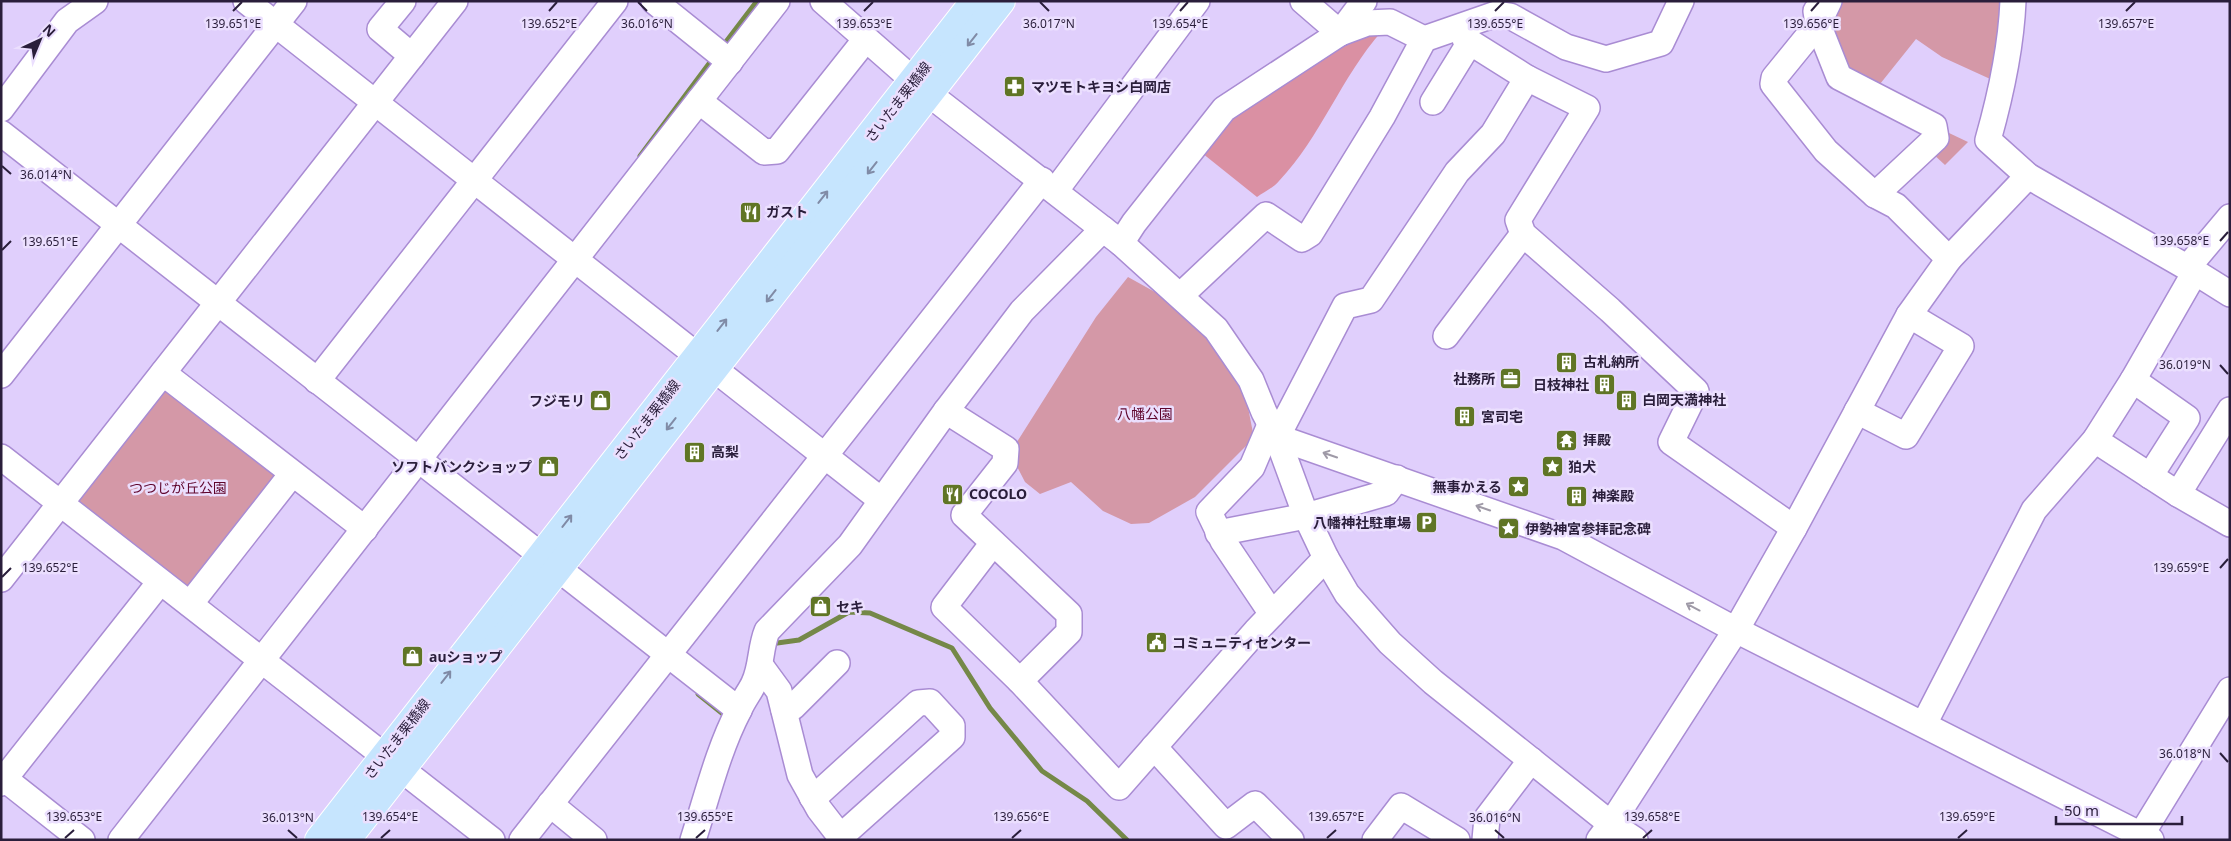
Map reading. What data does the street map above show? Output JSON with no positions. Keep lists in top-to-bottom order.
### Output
{
  "streets": {
    "main road": ["さいたま栗橋線"]
  },
  "parks": ["八幡公園", "つつじが丘公園"],
  "places": {
    "pharmacy": ["マツモトキヨシ白岡店"],
    "restaurant": ["ガスト", "COCOLO"],
    "building": [
      "古札納所",
      "日枝神社",
      "白岡天満神社",
      "宮司宅",
      "高梨",
      "神楽殿"
    ],
    "office": ["社務所"],
    "shop": [
      "フジモリ",
      "ソフトバンクショップ",
      "セキ",
      "auショップ"
    ],
    "temple": ["拝殿"],
    "place": ["狛犬", "無事かえる", "伊勢神宮参拝記念碑"],
    "parking": ["八幡神社駐車場"],
    "public building": ["コミュニティセンター"]
  },
  "scale_bar": "50 m",
  "north": "top right",
  "coordinates": [
    "36.016°N",
    "36.017°N",
    "139.651°E",
    "139.652°E",
    "139.653°E",
    "139.654°E",
    "139.655°E",
    "139.656°E",
    "139.657°E",
    "36.014°N",
    "139.658°E",
    "36.019°N",
    "139.659°E",
    "36.018°N",
    "36.013°N"
  ]
}
